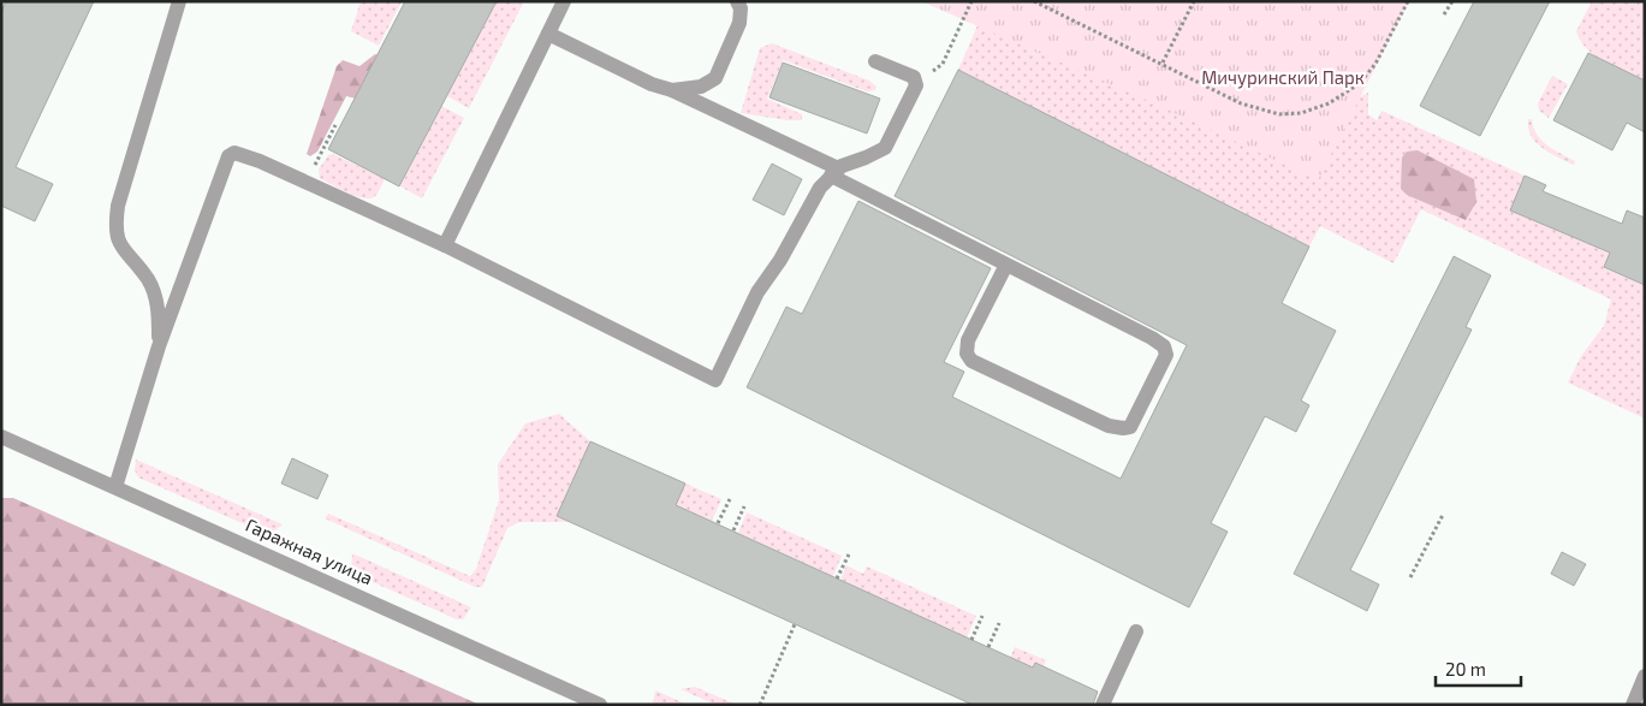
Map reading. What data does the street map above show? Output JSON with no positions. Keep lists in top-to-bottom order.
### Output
{
  "streets": {
    "street": ["Гаражная улица"]
  },
  "parks": ["Мичуринский Парк"],
  "scale_bar": "20 m"
}
